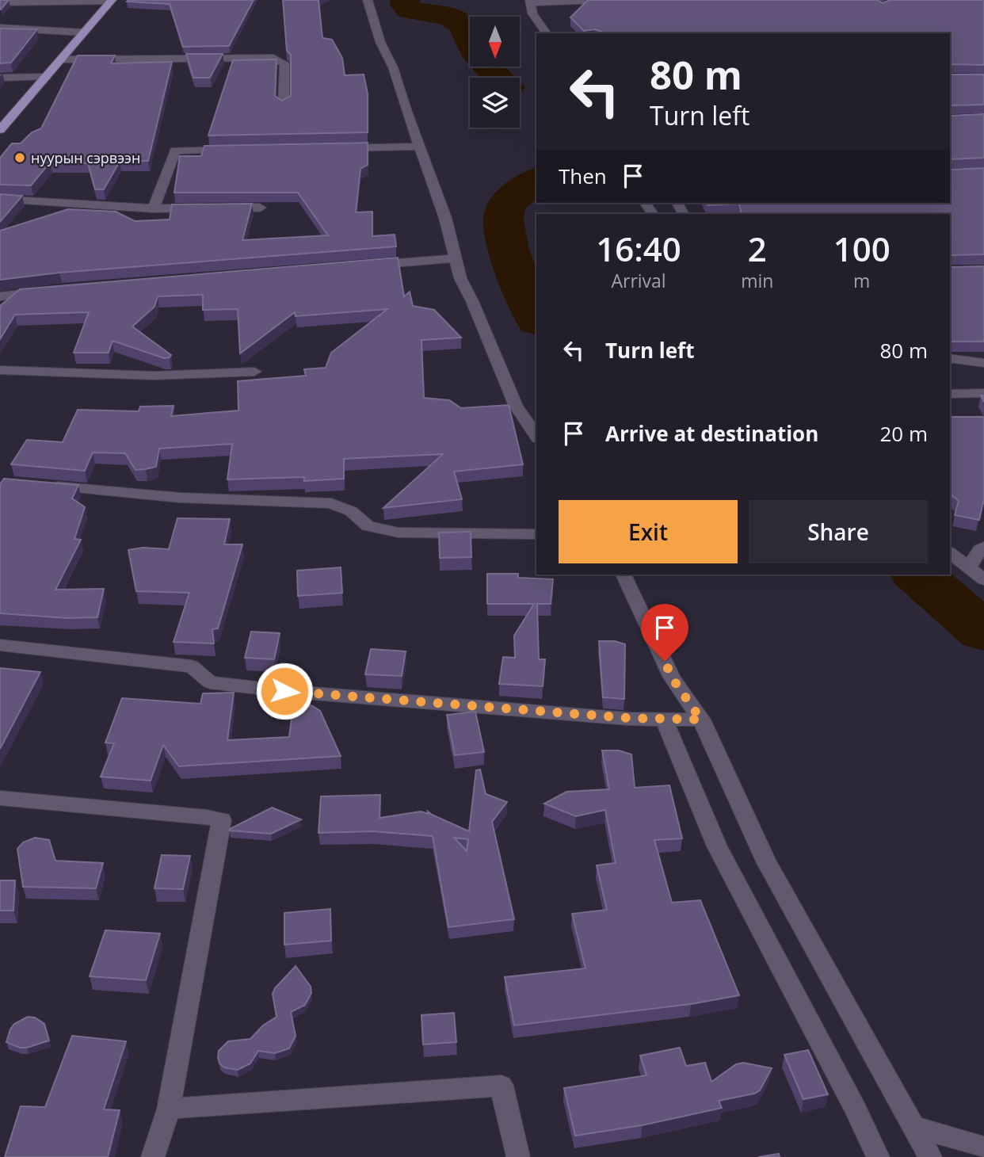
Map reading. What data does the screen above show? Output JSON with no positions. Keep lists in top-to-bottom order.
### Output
{
  "places": ["нуурын сэрвээн"],
  "north": "bottom",
  "page": {
    "turn": ["80 m", "Turn left"],
    "then": "Then",
    "eta": [
      "16:40",
      "Arrival",
      "2",
      "min",
      "100",
      "m"
    ],
    "list": [
      {
        "name": "Turn left",
        "value": "80 m"
      },
      {
        "name": "Arrive at destination",
        "value": "20 m"
      }
    ],
    "buttons": ["Exit", "Share"]
  }
}
